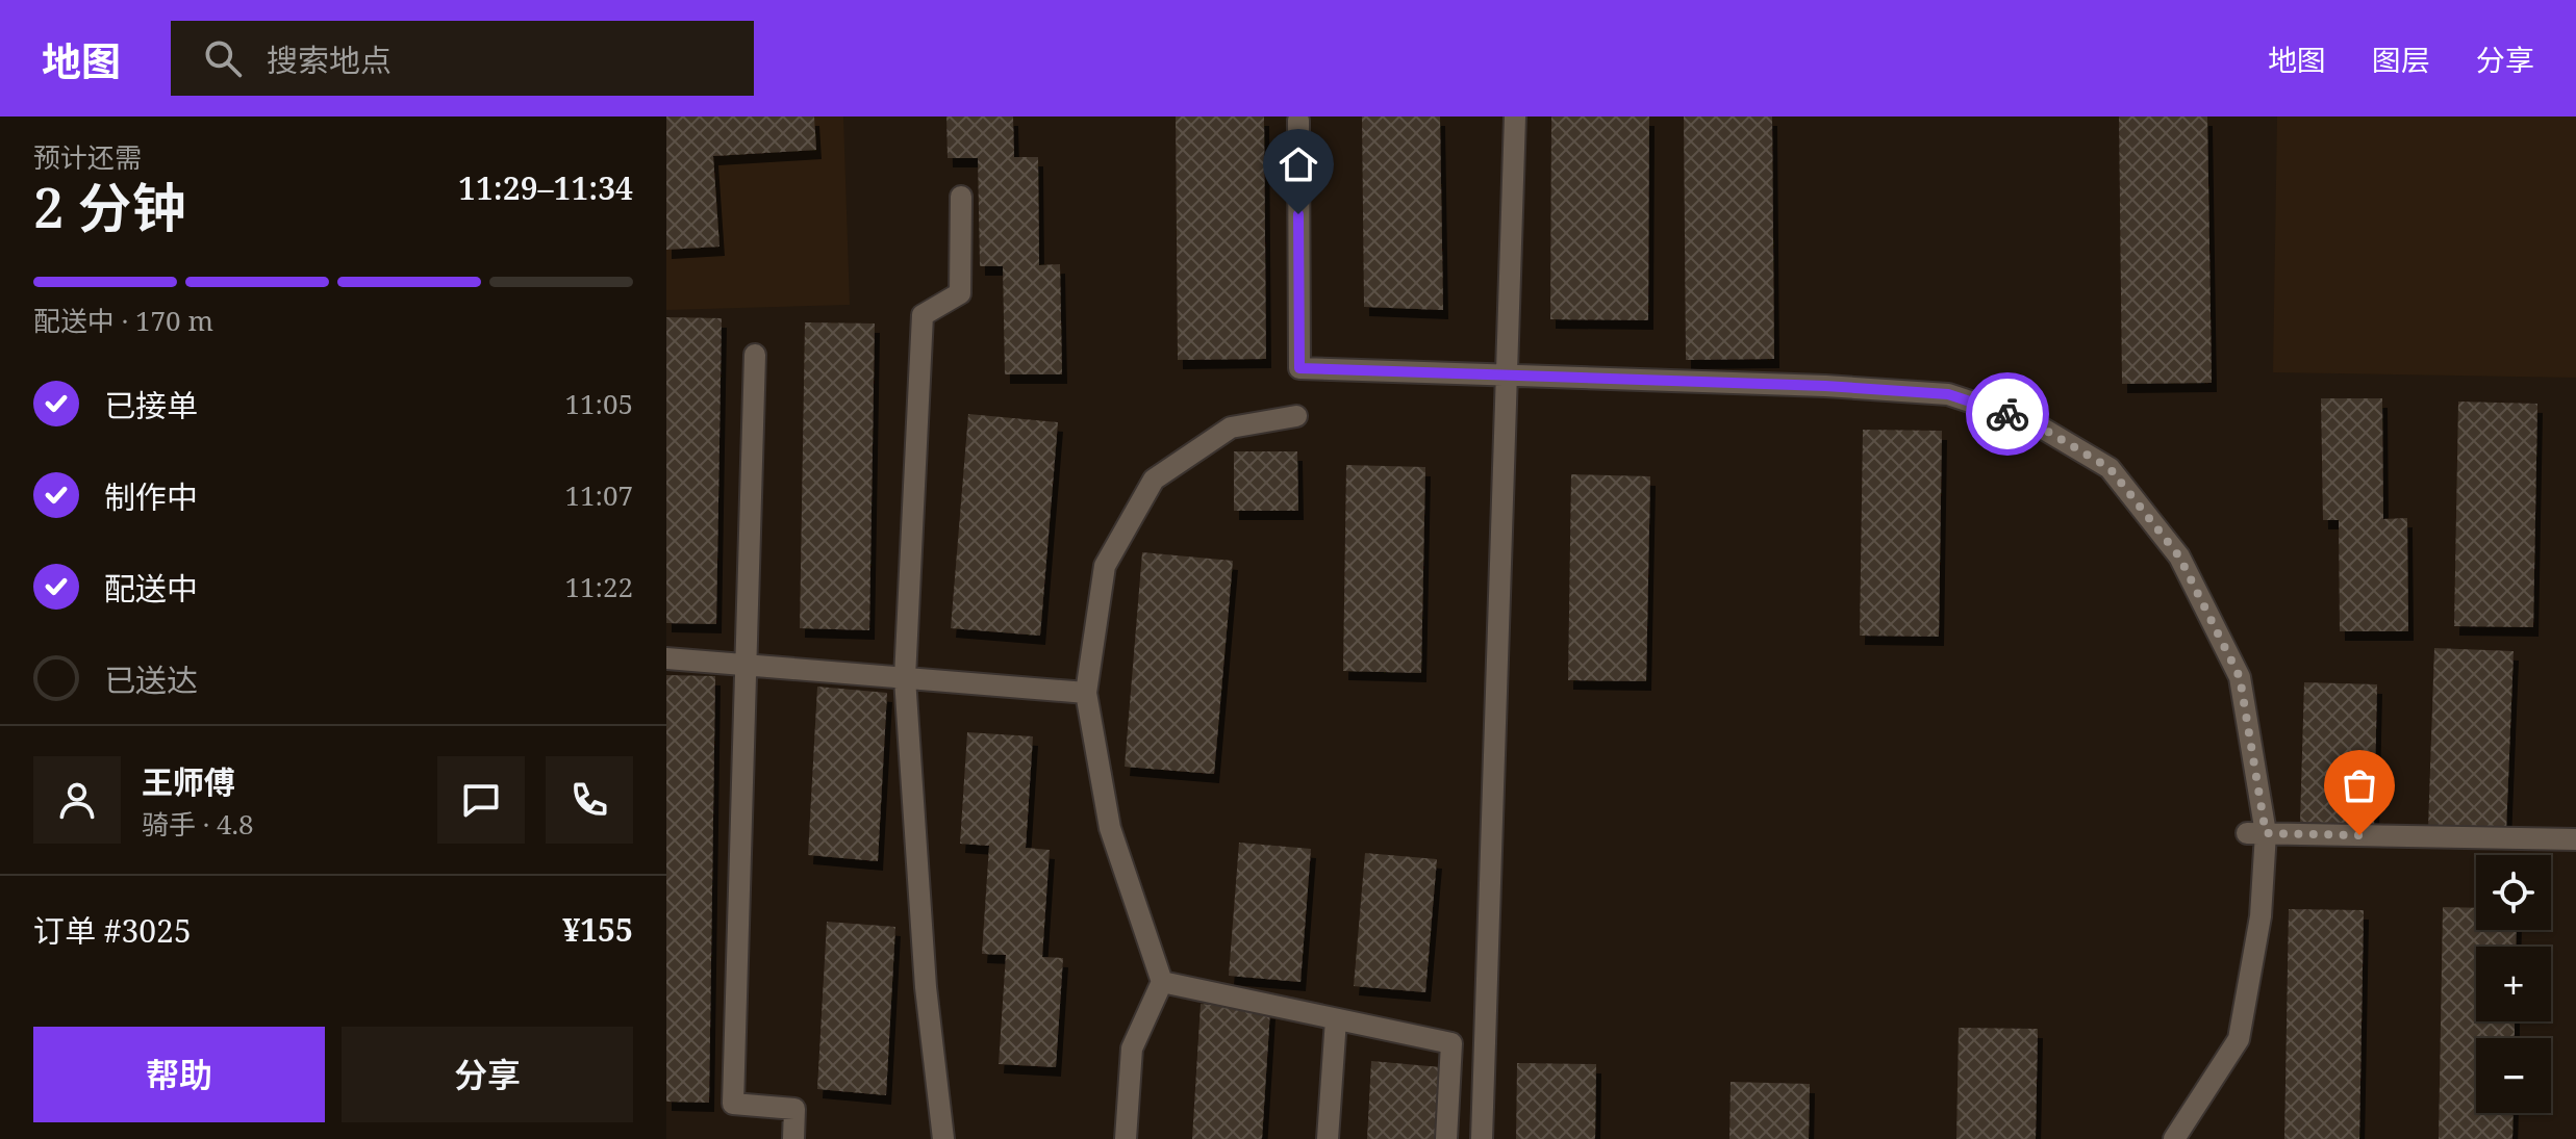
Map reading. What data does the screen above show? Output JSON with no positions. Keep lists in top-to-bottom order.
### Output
{
  "page": {
    "header": "地图",
    "search": "搜索地点",
    "nav": ["地图", "图层", "分享"],
    "heading": ["2 分钟", "预计还需", "11:29–11:34"],
    "panel": [
      "王师傅",
      "骑手 · 4.8",
      "订单 #3025",
      "¥155"
    ],
    "bar": "配送中 · 170 m",
    "list": [
      ["已接单", "11:05"],
      ["制作中", "11:07"],
      ["配送中", "11:22"],
      "已送达"
    ],
    "map_buttons": ["+", "−"],
    "buttons": ["帮助", "分享"]
  }
}
